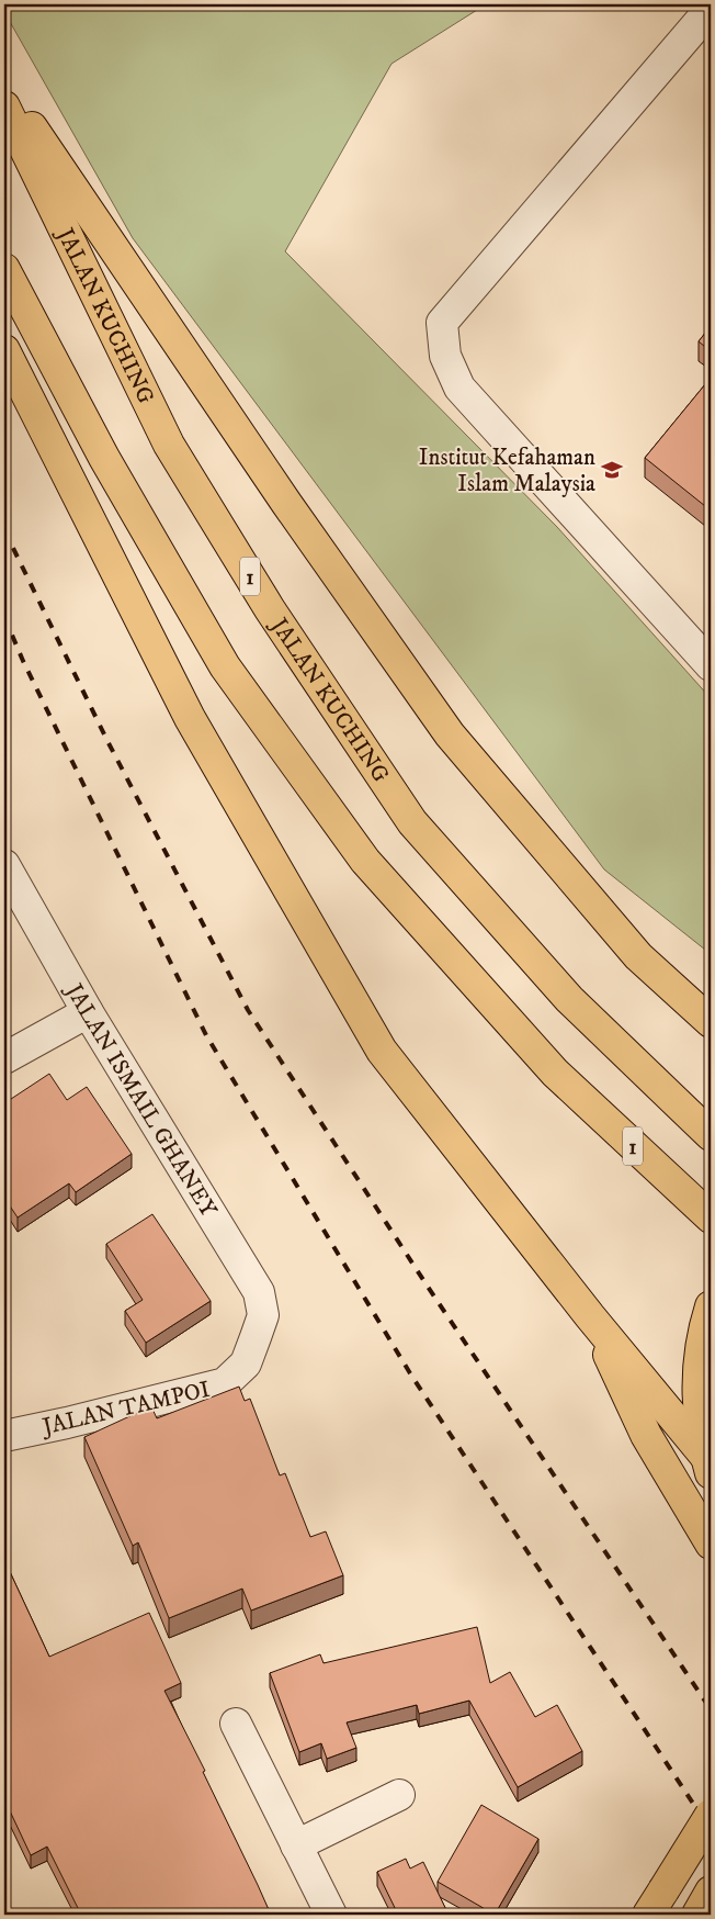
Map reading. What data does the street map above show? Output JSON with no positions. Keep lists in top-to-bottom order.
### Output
{
  "streets": {
    "main road": ["JALAN KUCHING", "1"],
    "street": ["JALAN ISMAIL GHANEY", "JALAN TAMPOI"]
  },
  "crossings": [
    ["JALAN ISMAIL GHANEY", "JALAN TAMPOI"]
  ],
  "places": {
    "school or university": ["Institut Kefahaman Islam Malaysia"]
  }
}
